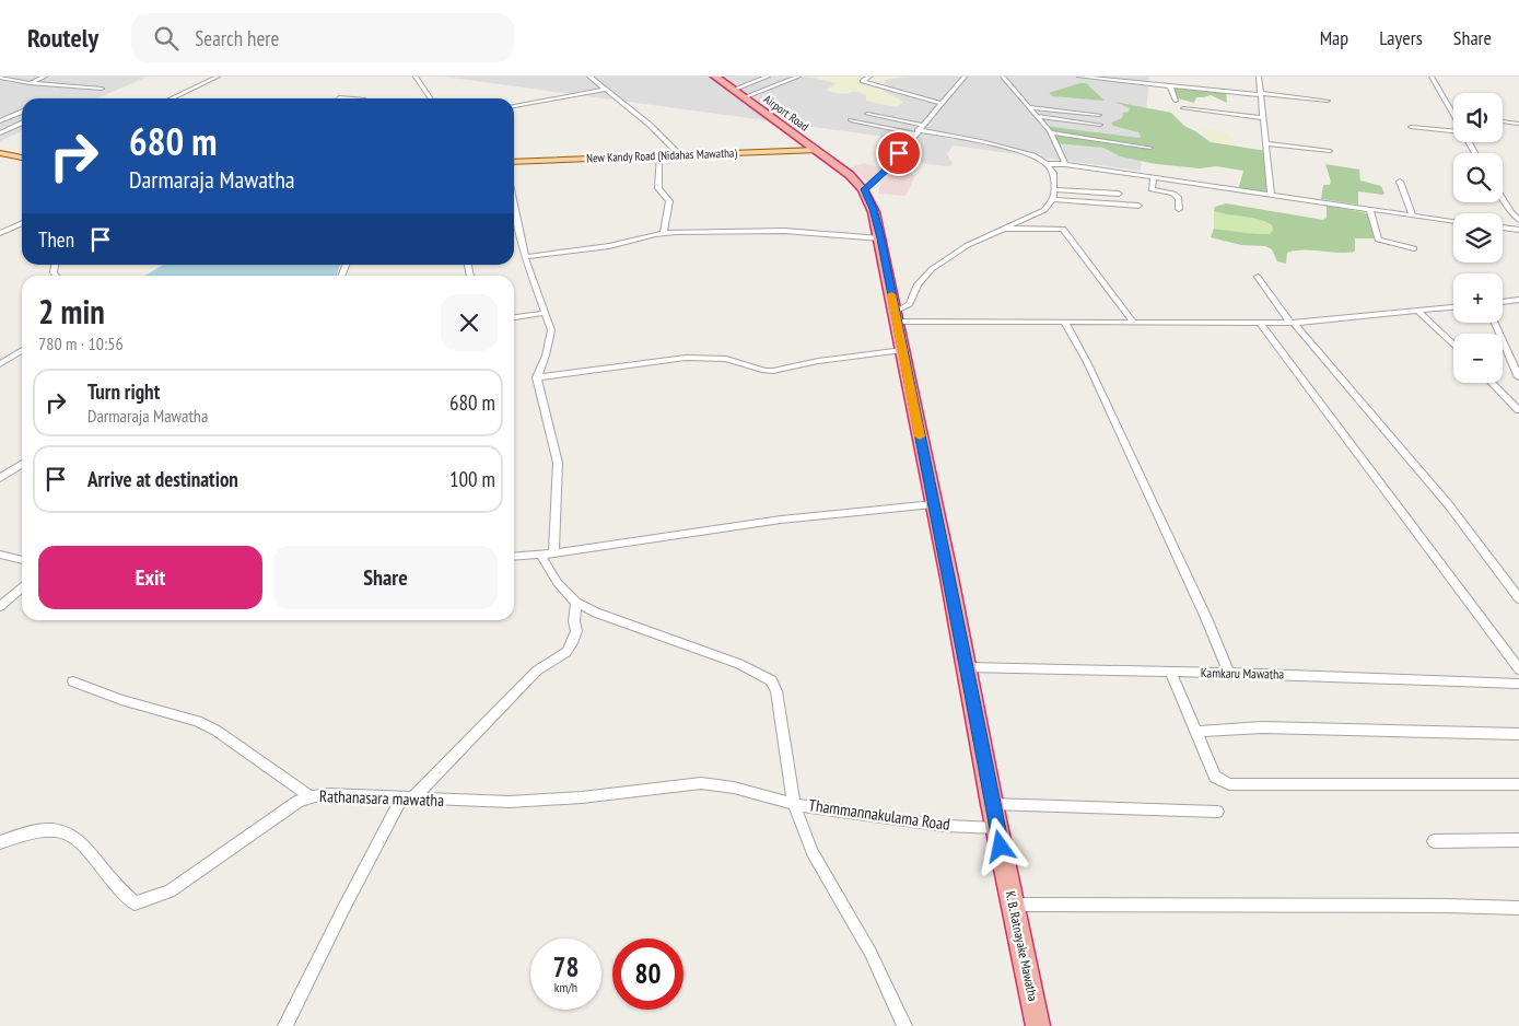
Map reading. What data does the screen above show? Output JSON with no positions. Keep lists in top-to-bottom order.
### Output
{
  "streets": {
    "highway": ["Airport Road", "K. B. Ratnayake Mawatha"],
    "main road": ["New Kandy Road (Nidahas Mawatha)"],
    "street": ["Kamkaru Mawatha", "Rathanasara mawatha", "Thammannakulama Road"]
  },
  "crossings": [
    ["Airport Road", "New Kandy Road (Nidahas Mawatha)"],
    ["Airport Road", "K. B. Ratnayake Mawatha"],
    ["New Kandy Road (Nidahas Mawatha)", "K. B. Ratnayake Mawatha"],
    ["Kamkaru Mawatha", "K. B. Ratnayake Mawatha"],
    ["Rathanasara mawatha", "Thammannakulama Road"],
    ["Thammannakulama Road", "K. B. Ratnayake Mawatha"]
  ],
  "page": {
    "header": "Routely",
    "search": "Search here",
    "nav": ["Map", "Layers", "Share"],
    "map_buttons": ["+", "−"],
    "turn": ["680 m", "Darmaraja Mawatha"],
    "then": "Then",
    "heading": ["2 min", "780 m · 10:56"],
    "list": [
      {
        "name": "Turn right",
        "note": "Darmaraja Mawatha",
        "value": "680 m"
      },
      {
        "name": "Arrive at destination",
        "value": "100 m"
      }
    ],
    "buttons": ["Exit", "Share"],
    "speed": "78 km/h",
    "limit": "80"
  }
}
